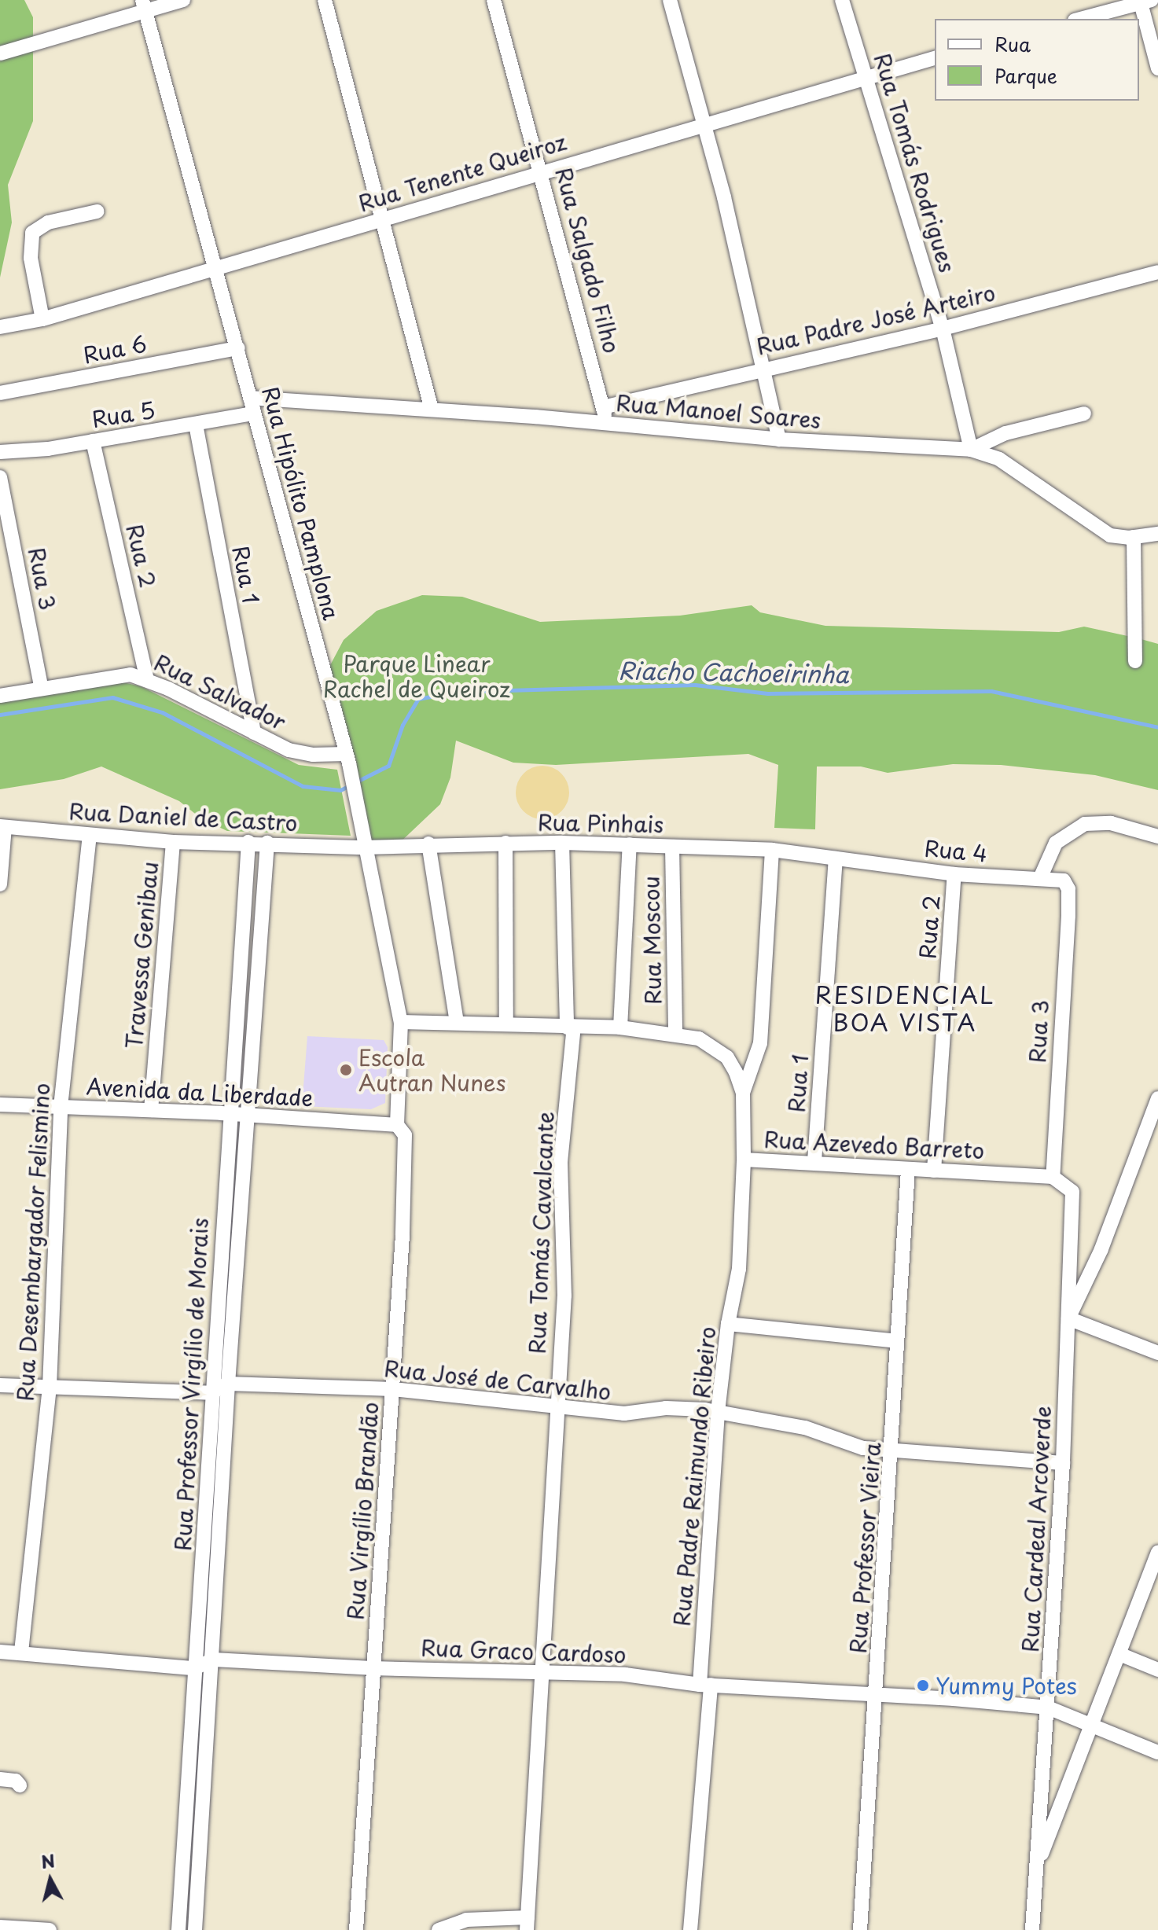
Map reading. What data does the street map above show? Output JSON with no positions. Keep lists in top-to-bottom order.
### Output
{
  "streets": {
    "street": [
      "Rua Tomás Rodrigues",
      "Rua Tenente Queiroz",
      "Rua Salgado Filho",
      "Rua Padre José Arteiro",
      "Rua 6",
      "Rua Manoel Soares",
      "Rua 5",
      "Rua Hipólito Pamplona",
      "Rua 2",
      "Rua 1",
      "Rua 3",
      "Rua Salvador",
      "Rua Daniel de Castro",
      "Rua Pinhais",
      "Rua 4",
      "Rua Moscou",
      "Travessa Genibau",
      "Avenida da Liberdade",
      "Rua Azevedo Barreto",
      "Rua Tomás Cavalcante",
      "Rua Desembargador Felismino",
      "Rua José de Carvalho",
      "Rua Professor Virgílio de Morais",
      "Rua Padre Raimundo Ribeiro",
      "Rua Virgílio Brandão",
      "Rua Cardeal Arcoverde",
      "Rua Professor Vieira",
      "Rua Graco Cardoso"
    ]
  },
  "crossings": [
    ["Rua Tomás Rodrigues", "Rua Tenente Queiroz"],
    ["Rua Tomás Rodrigues", "Rua Padre José Arteiro"],
    ["Rua Tomás Rodrigues", "Rua Manoel Soares"],
    ["Rua Tenente Queiroz", "Rua Salgado Filho"],
    ["Rua Tenente Queiroz", "Rua Hipólito Pamplona"],
    ["Rua Salgado Filho", "Rua Padre José Arteiro"],
    ["Rua Salgado Filho", "Rua Manoel Soares"],
    ["Rua 6", "Rua Hipólito Pamplona"],
    ["Rua Manoel Soares", "Rua Hipólito Pamplona"],
    ["Rua 5", "Rua Hipólito Pamplona"],
    ["Rua 5", "Rua 2"],
    ["Rua 5", "Rua 1"],
    ["Rua Hipólito Pamplona", "Rua Salvador"],
    ["Rua Hipólito Pamplona", "Rua Daniel de Castro"],
    ["Rua Hipólito Pamplona", "Rua Pinhais"],
    ["Rua Hipólito Pamplona", "Rua Azevedo Barreto"],
    ["Rua Hipólito Pamplona", "Rua Virgílio Brandão"],
    ["Rua 2", "Rua Salvador"],
    ["Rua 2", "Rua 4"],
    ["Rua 2", "Rua Azevedo Barreto"],
    ["Rua 1", "Rua Salvador"],
    ["Rua 1", "Rua Pinhais"],
    ["Rua 1", "Rua 4"],
    ["Rua 1", "Rua Azevedo Barreto"],
    ["Rua 3", "Rua Salvador"],
    ["Rua 3", "Rua 4"],
    ["Rua 3", "Rua Azevedo Barreto"],
    ["Rua 3", "Rua Cardeal Arcoverde"],
    ["Rua Daniel de Castro", "Rua Pinhais"],
    ["Rua Daniel de Castro", "Travessa Genibau"],
    ["Rua Daniel de Castro", "Rua Desembargador Felismino"],
    ["Rua Daniel de Castro", "Rua Professor Virgílio de Morais"],
    ["Rua Pinhais", "Rua 4"],
    ["Rua Pinhais", "Rua Moscou"],
    ["Rua Pinhais", "Rua Tomás Cavalcante"],
    ["Rua Moscou", "Rua Azevedo Barreto"],
    ["Travessa Genibau", "Avenida da Liberdade"],
    ["Avenida da Liberdade", "Rua Desembargador Felismino"],
    ["Avenida da Liberdade", "Rua Professor Virgílio de Morais"],
    ["Avenida da Liberdade", "Rua Virgílio Brandão"],
    ["Rua Azevedo Barreto", "Rua Tomás Cavalcante"],
    ["Rua Azevedo Barreto", "Rua Padre Raimundo Ribeiro"],
    ["Rua Azevedo Barreto", "Rua Virgílio Brandão"],
    ["Rua Azevedo Barreto", "Rua Cardeal Arcoverde"],
    ["Rua Azevedo Barreto", "Rua Professor Vieira"],
    ["Rua Tomás Cavalcante", "Rua José de Carvalho"],
    ["Rua Tomás Cavalcante", "Rua Graco Cardoso"],
    ["Rua Desembargador Felismino", "Rua Graco Cardoso"],
    ["Rua José de Carvalho", "Rua Professor Virgílio de Morais"],
    ["Rua José de Carvalho", "Rua Padre Raimundo Ribeiro"],
    ["Rua José de Carvalho", "Rua Virgílio Brandão"],
    ["Rua José de Carvalho", "Rua Cardeal Arcoverde"],
    ["Rua José de Carvalho", "Rua Professor Vieira"],
    ["Rua Professor Virgílio de Morais", "Rua Graco Cardoso"],
    ["Rua Padre Raimundo Ribeiro", "Rua Graco Cardoso"],
    ["Rua Virgílio Brandão", "Rua Graco Cardoso"],
    ["Rua Cardeal Arcoverde", "Rua Graco Cardoso"],
    ["Rua Professor Vieira", "Rua Graco Cardoso"]
  ],
  "districts": ["RESIDENCIAL BOA VISTA"],
  "water": ["Riacho Cachoeirinha"],
  "parks": ["Parque Linear Rachel de Queiroz"],
  "places": ["Escola Autran Nunes", "Yummy Potes"],
  "legend": ["Rua", "Parque"],
  "north": "top"
}
